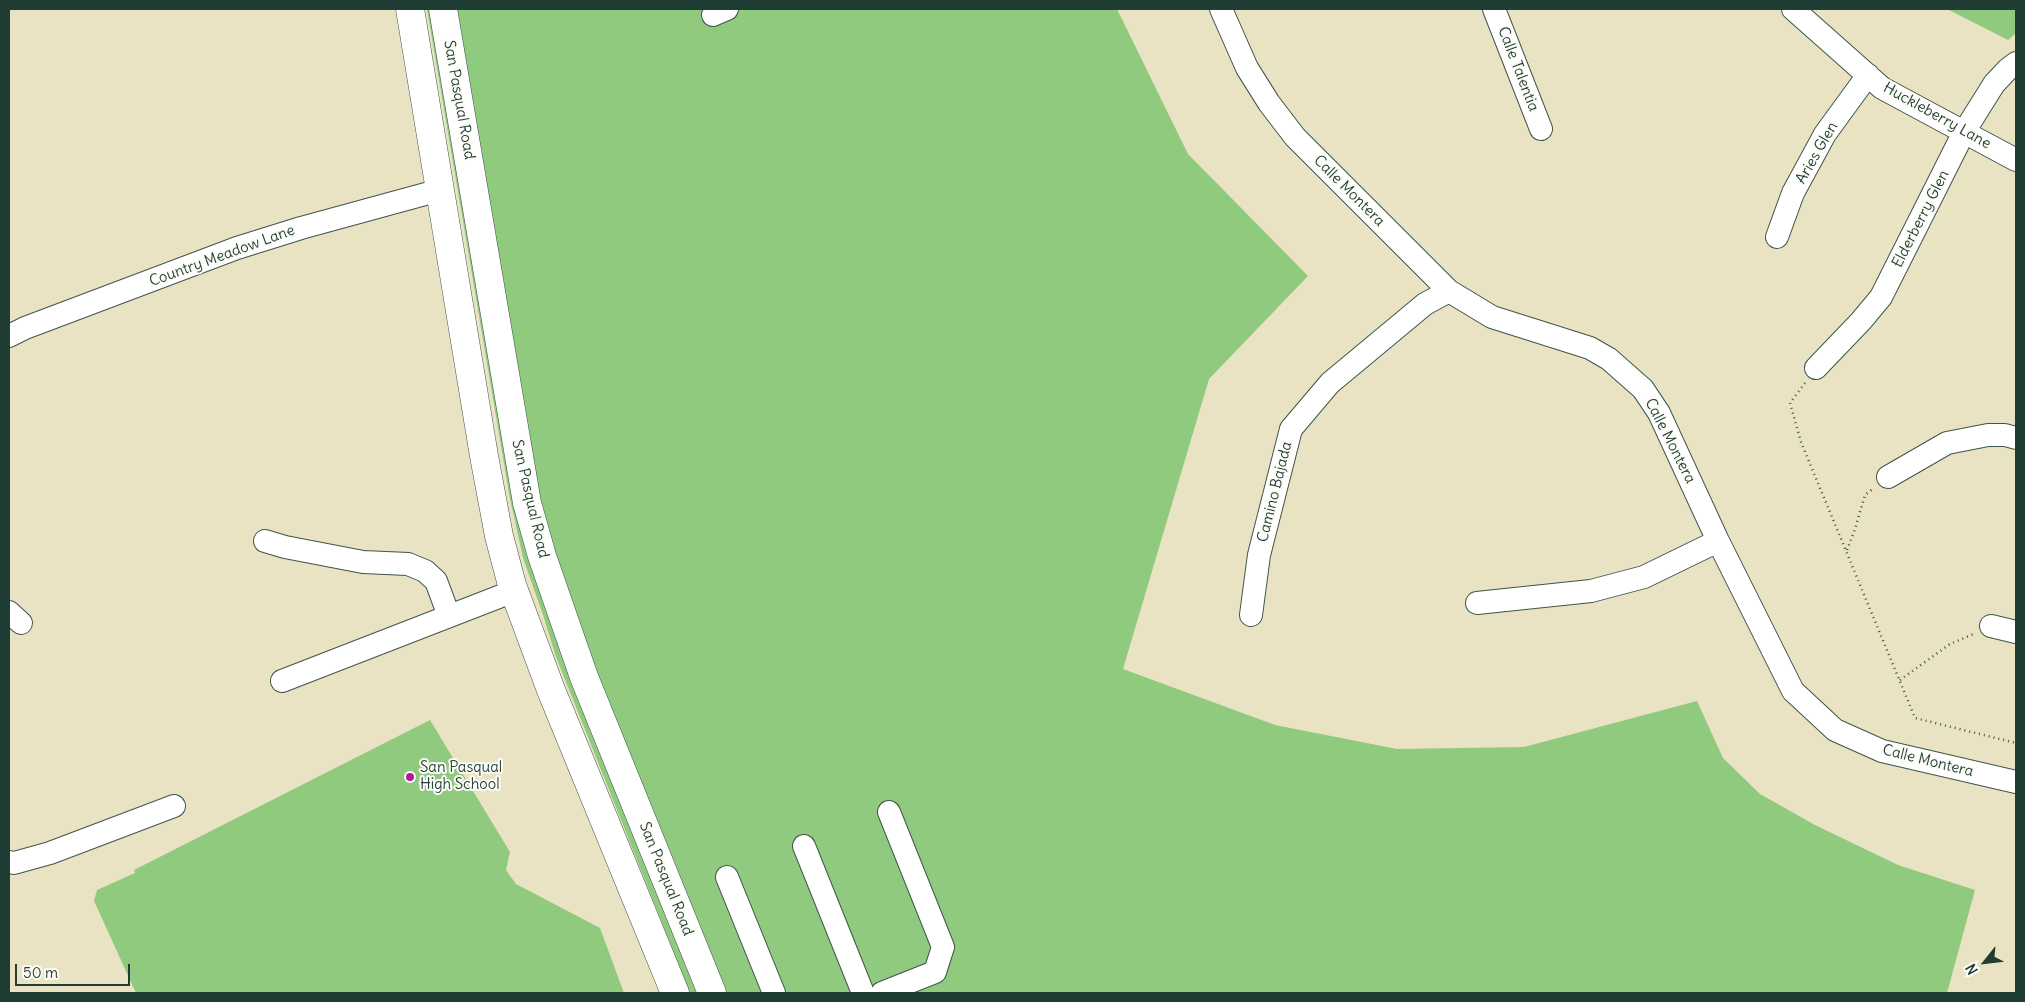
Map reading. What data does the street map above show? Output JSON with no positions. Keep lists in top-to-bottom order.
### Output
{
  "streets": {
    "main road": ["San Pasqual Road"],
    "street": [
      "Calle Talentia",
      "Huckleberry Lane",
      "Aries Glen",
      "Calle Montera",
      "Elderberry Glen",
      "Country Meadow Lane",
      "Camino Bajada"
    ]
  },
  "crossings": [
    ["Huckleberry Lane", "Aries Glen"],
    ["Huckleberry Lane", "Elderberry Glen"],
    ["Calle Montera", "Camino Bajada"]
  ],
  "places": ["San Pasqual High School"],
  "scale_bar": "50 m",
  "north": "bottom left"
}
